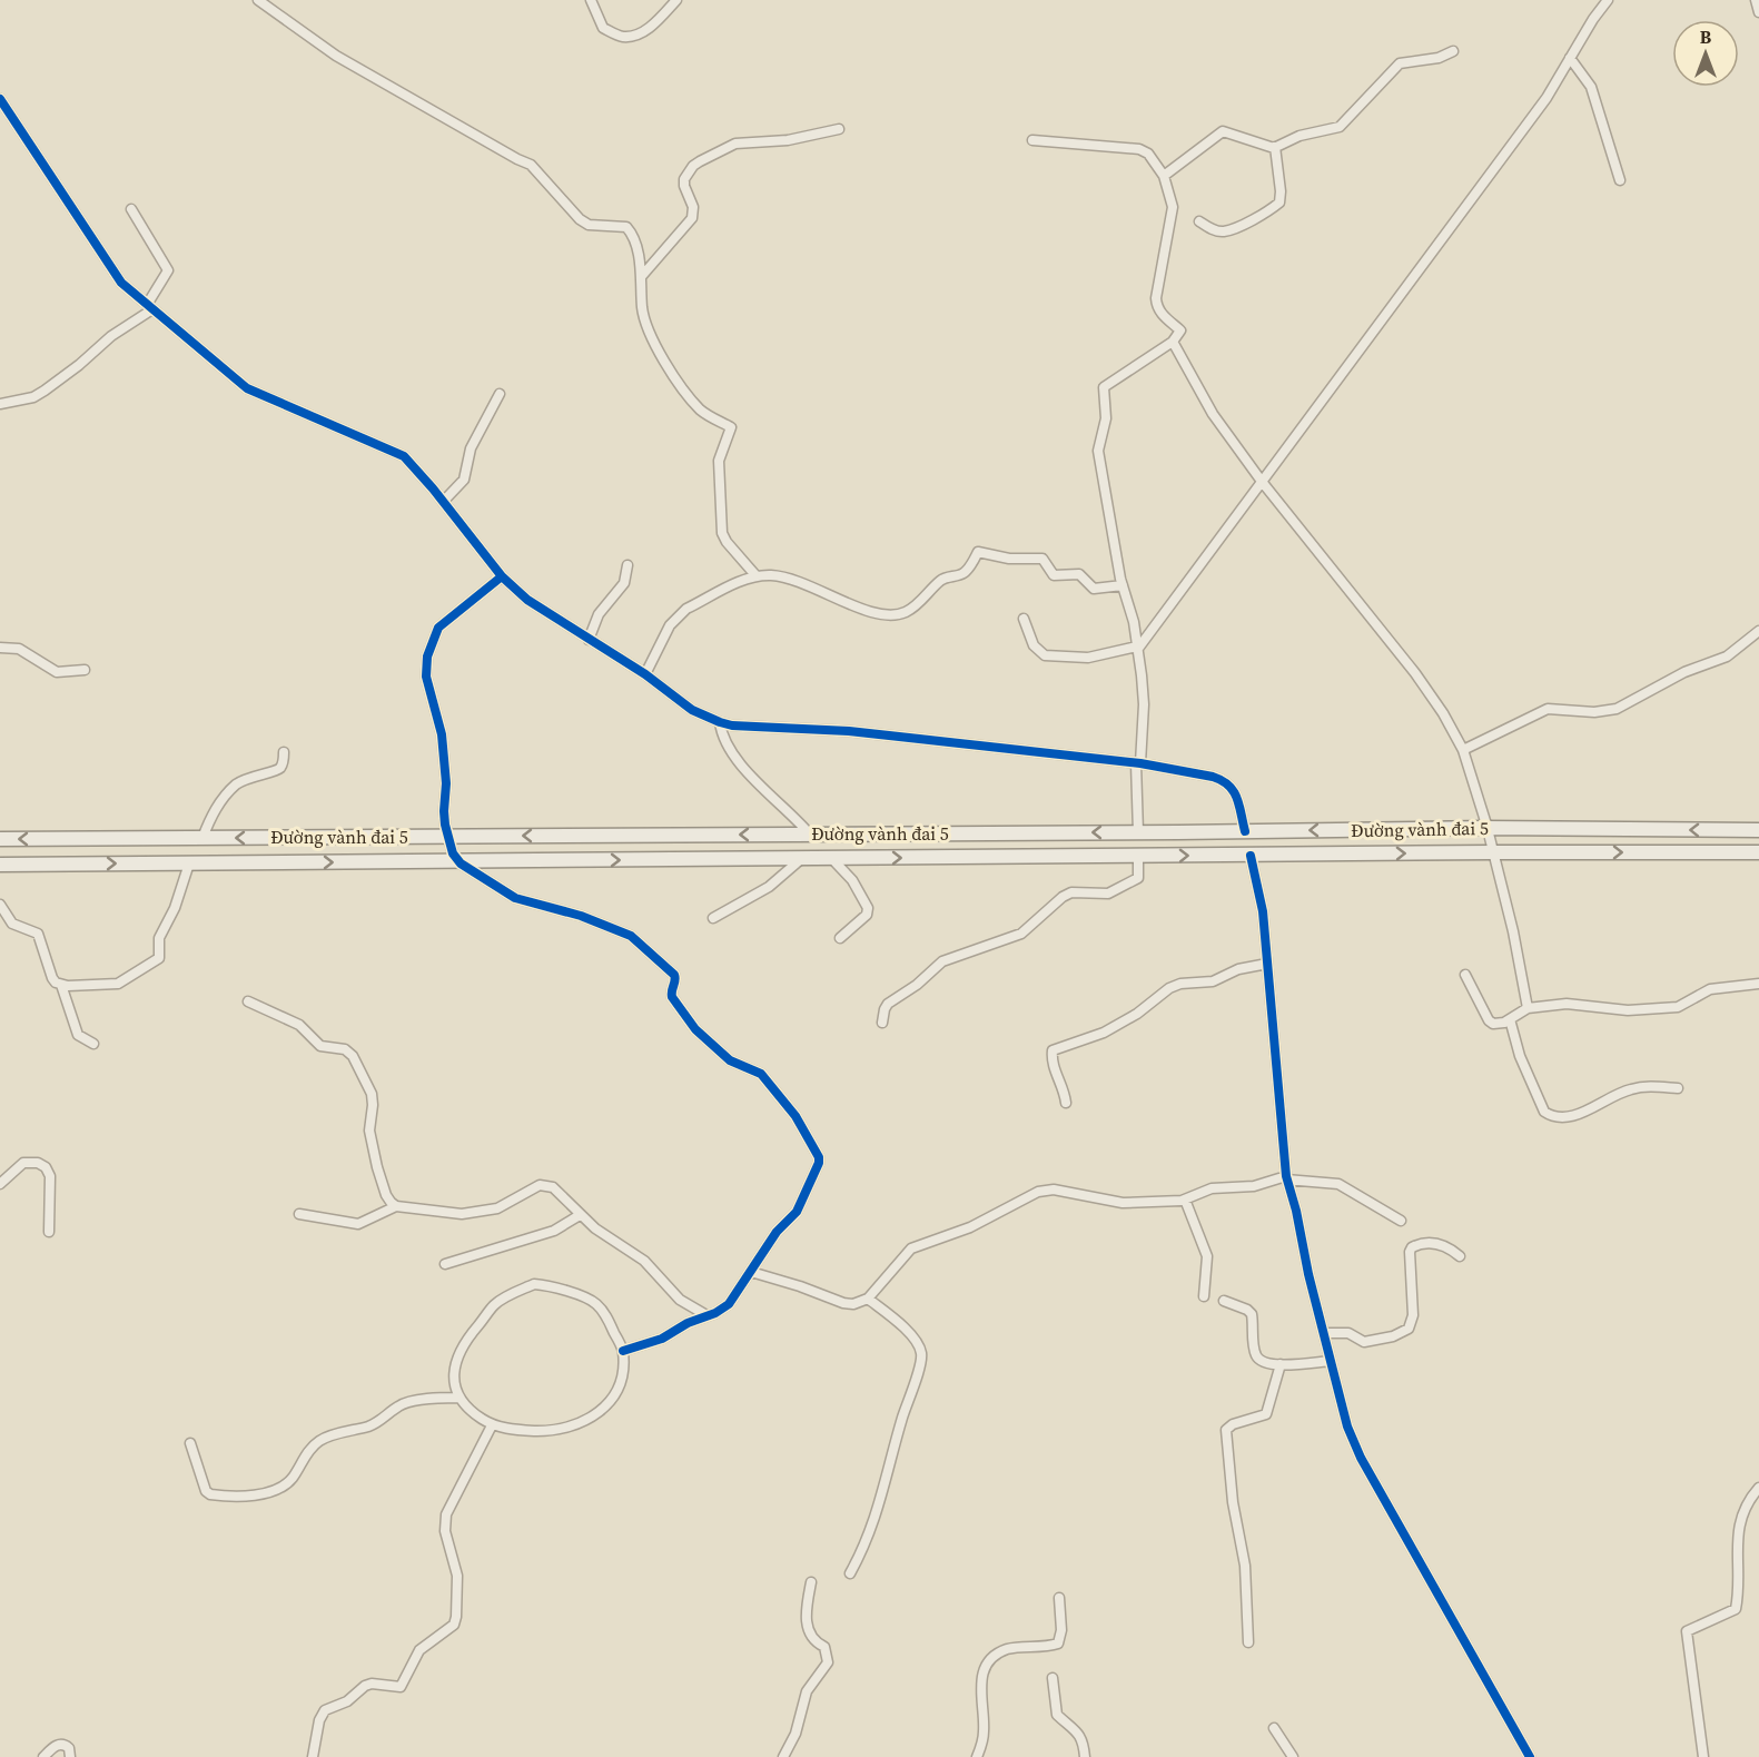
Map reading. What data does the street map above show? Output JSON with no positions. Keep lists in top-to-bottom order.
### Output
{
  "streets": {
    "main road": ["Đường vành đai 5"]
  },
  "north": "top"
}
